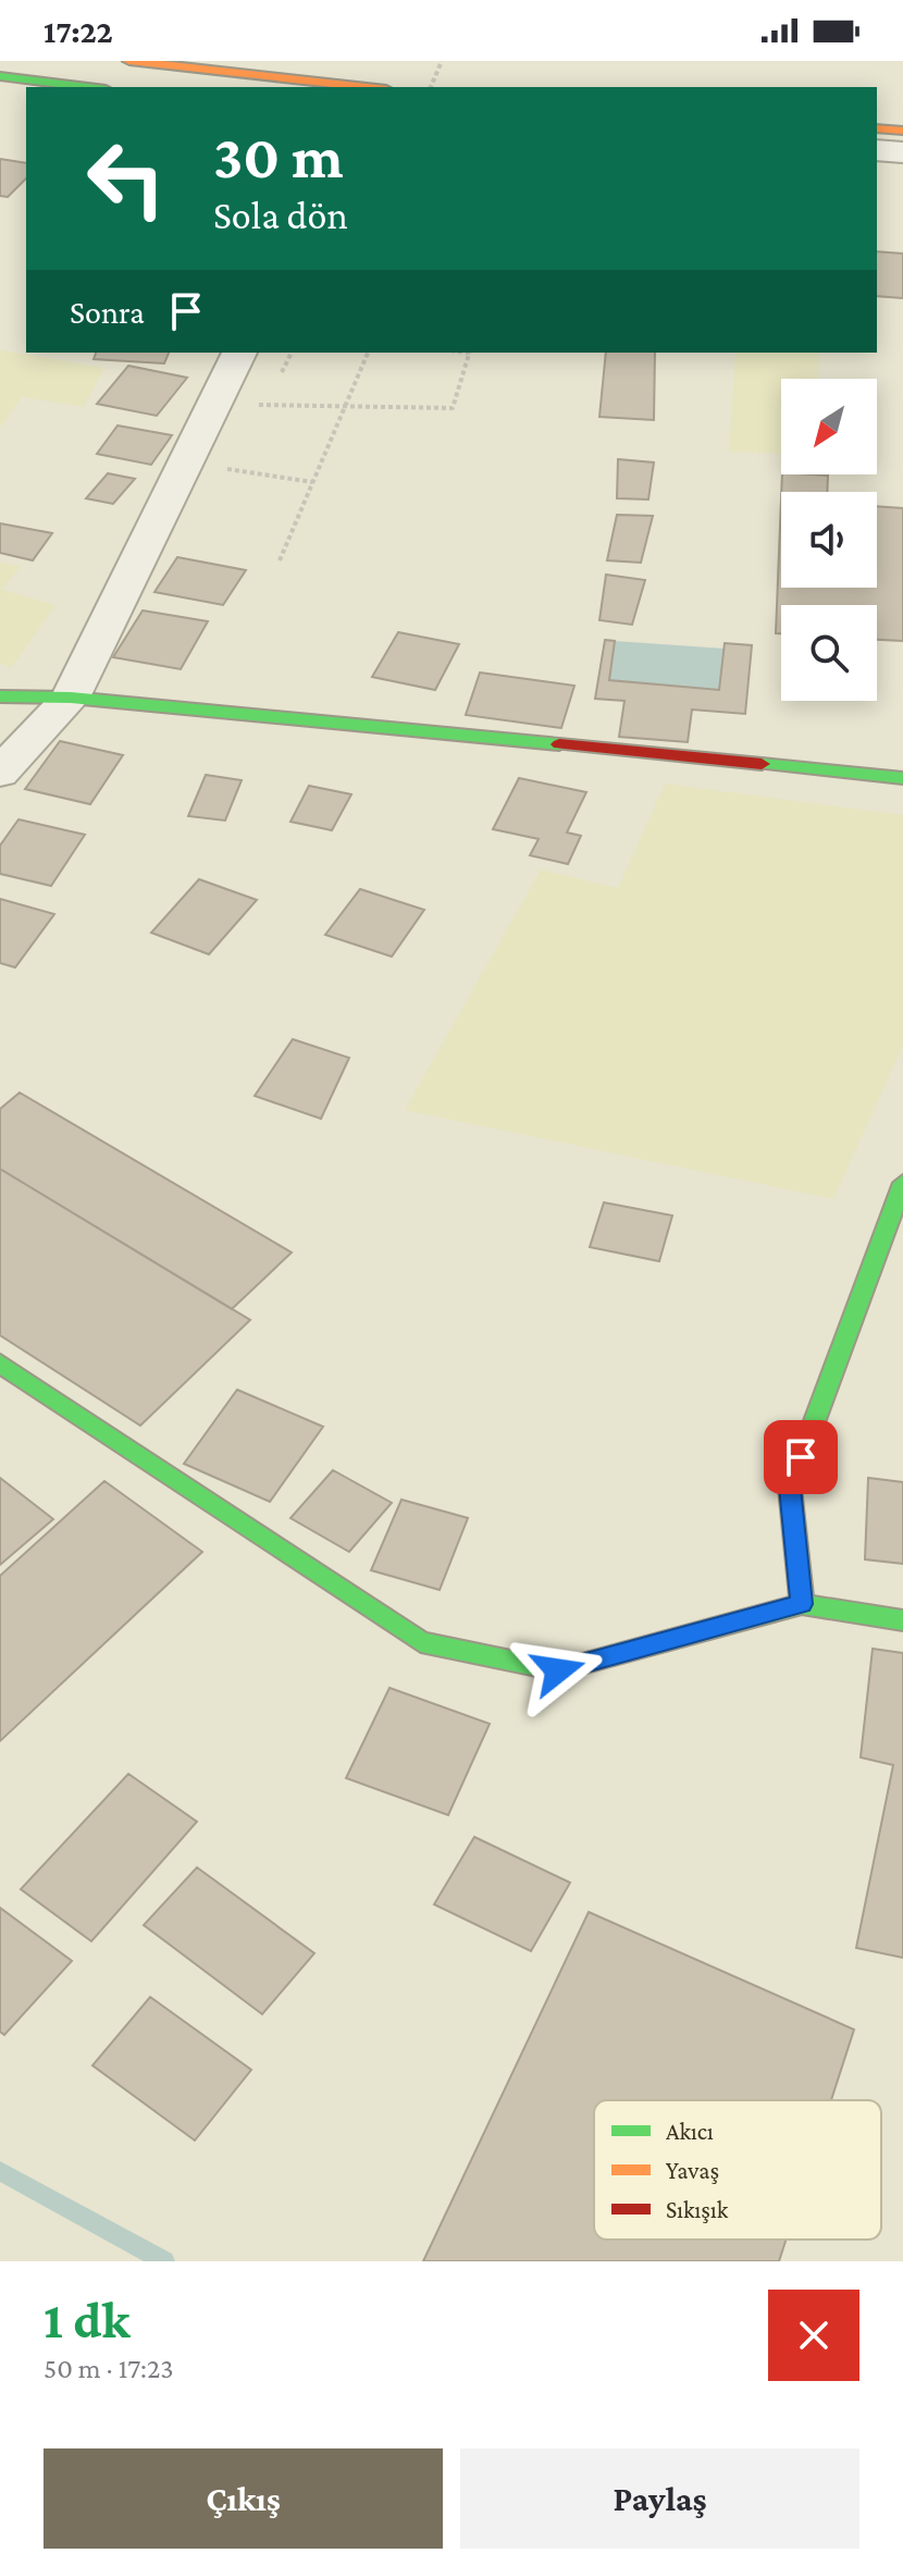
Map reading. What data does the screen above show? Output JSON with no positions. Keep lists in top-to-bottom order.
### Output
{
  "legend": ["Akıcı", "Yavaş", "Sıkışık"],
  "north": "bottom left",
  "page": {
    "status": "17:22",
    "turn": ["30 m", "Sola dön"],
    "then": "Sonra",
    "heading": ["1 dk", "50 m · 17:23"],
    "buttons": ["Çıkış", "Paylaş"]
  }
}
